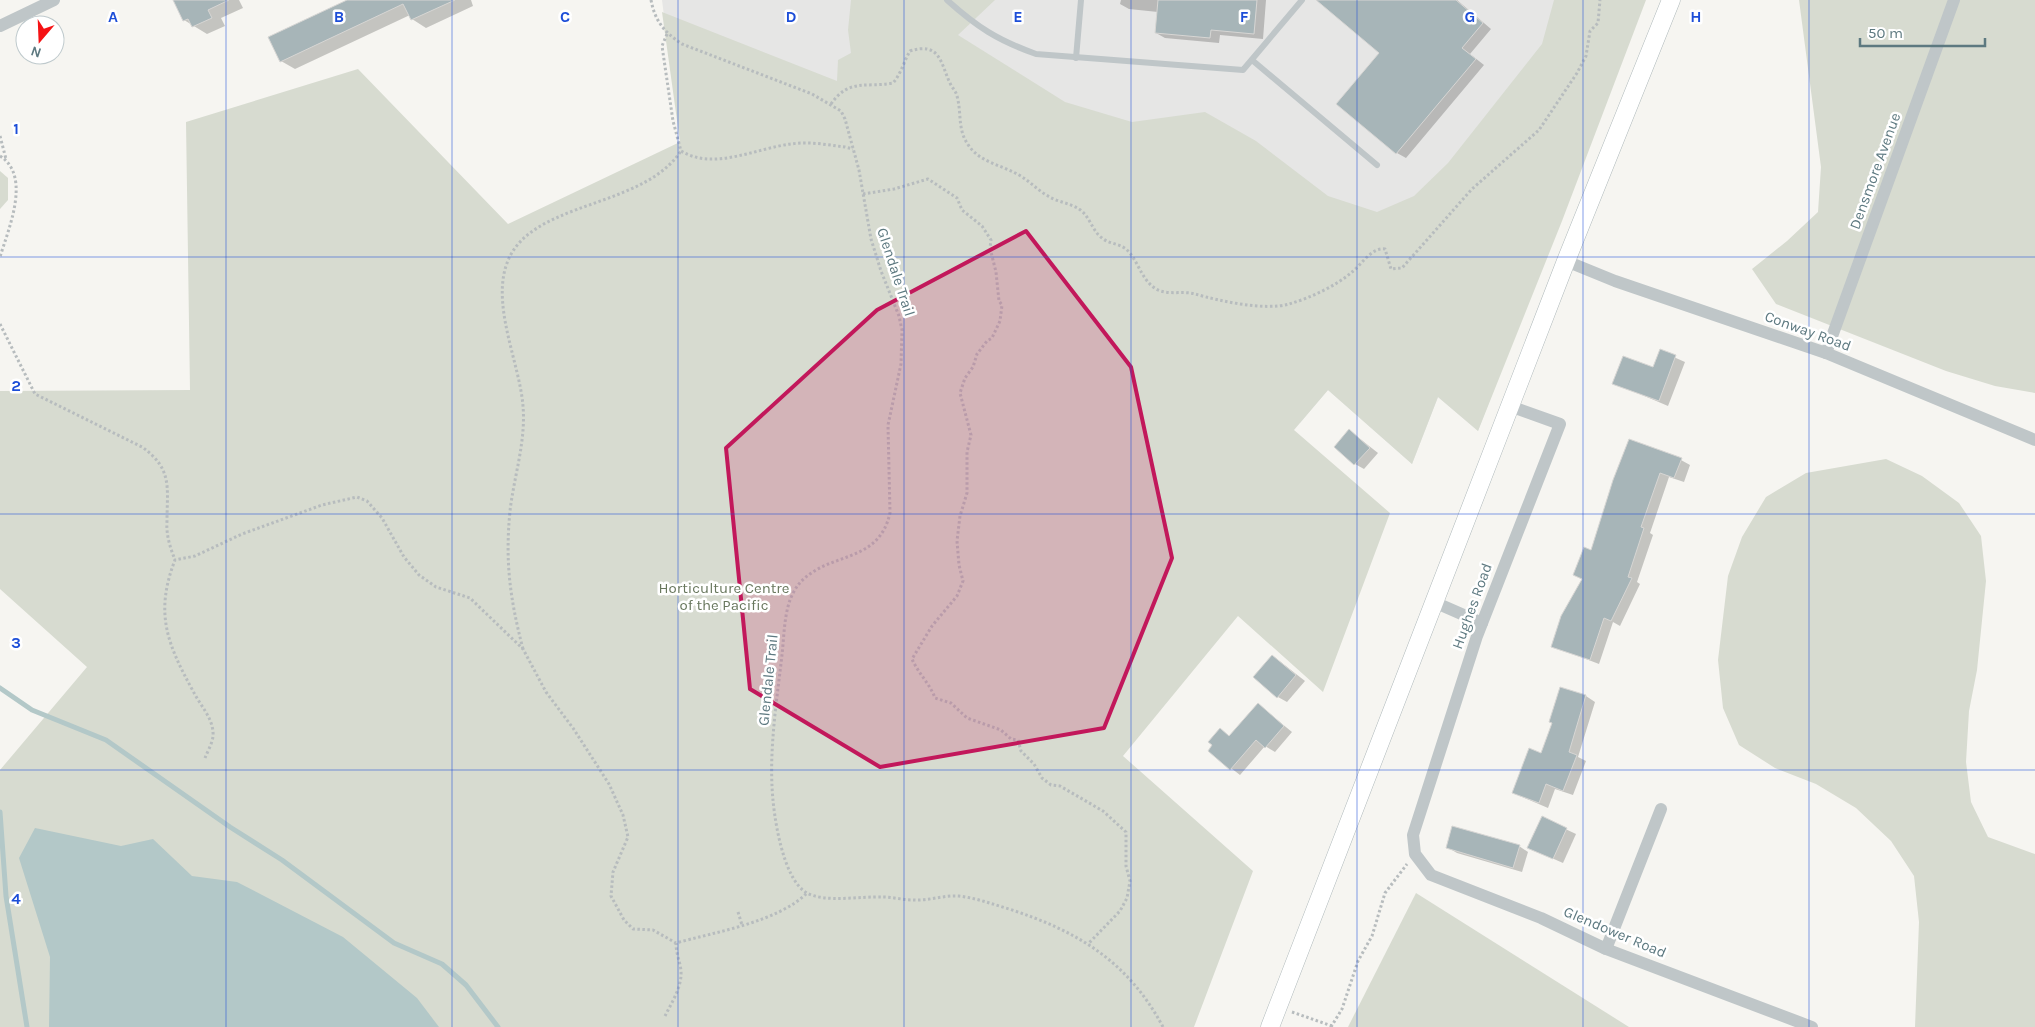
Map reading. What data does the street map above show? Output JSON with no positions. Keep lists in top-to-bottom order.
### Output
{
  "streets": {
    "street": [
      "Densmore Avenue",
      "Conway Road",
      "Hughes Road",
      "Glendower Road"
    ],
    "path": ["Glendale Trail"]
  },
  "crossings": [
    ["Densmore Avenue", "Conway Road"],
    ["Hughes Road", "Glendower Road"]
  ],
  "parks": ["Horticulture Centre of the Pacific"],
  "scale_bar": "50 m",
  "north": "bottom",
  "grid": {
    "columns": [
      "A",
      "B",
      "C",
      "D",
      "E",
      "F",
      "G",
      "H"
    ],
    "rows": [
      "1",
      "2",
      "3",
      "4"
    ]
  }
}
